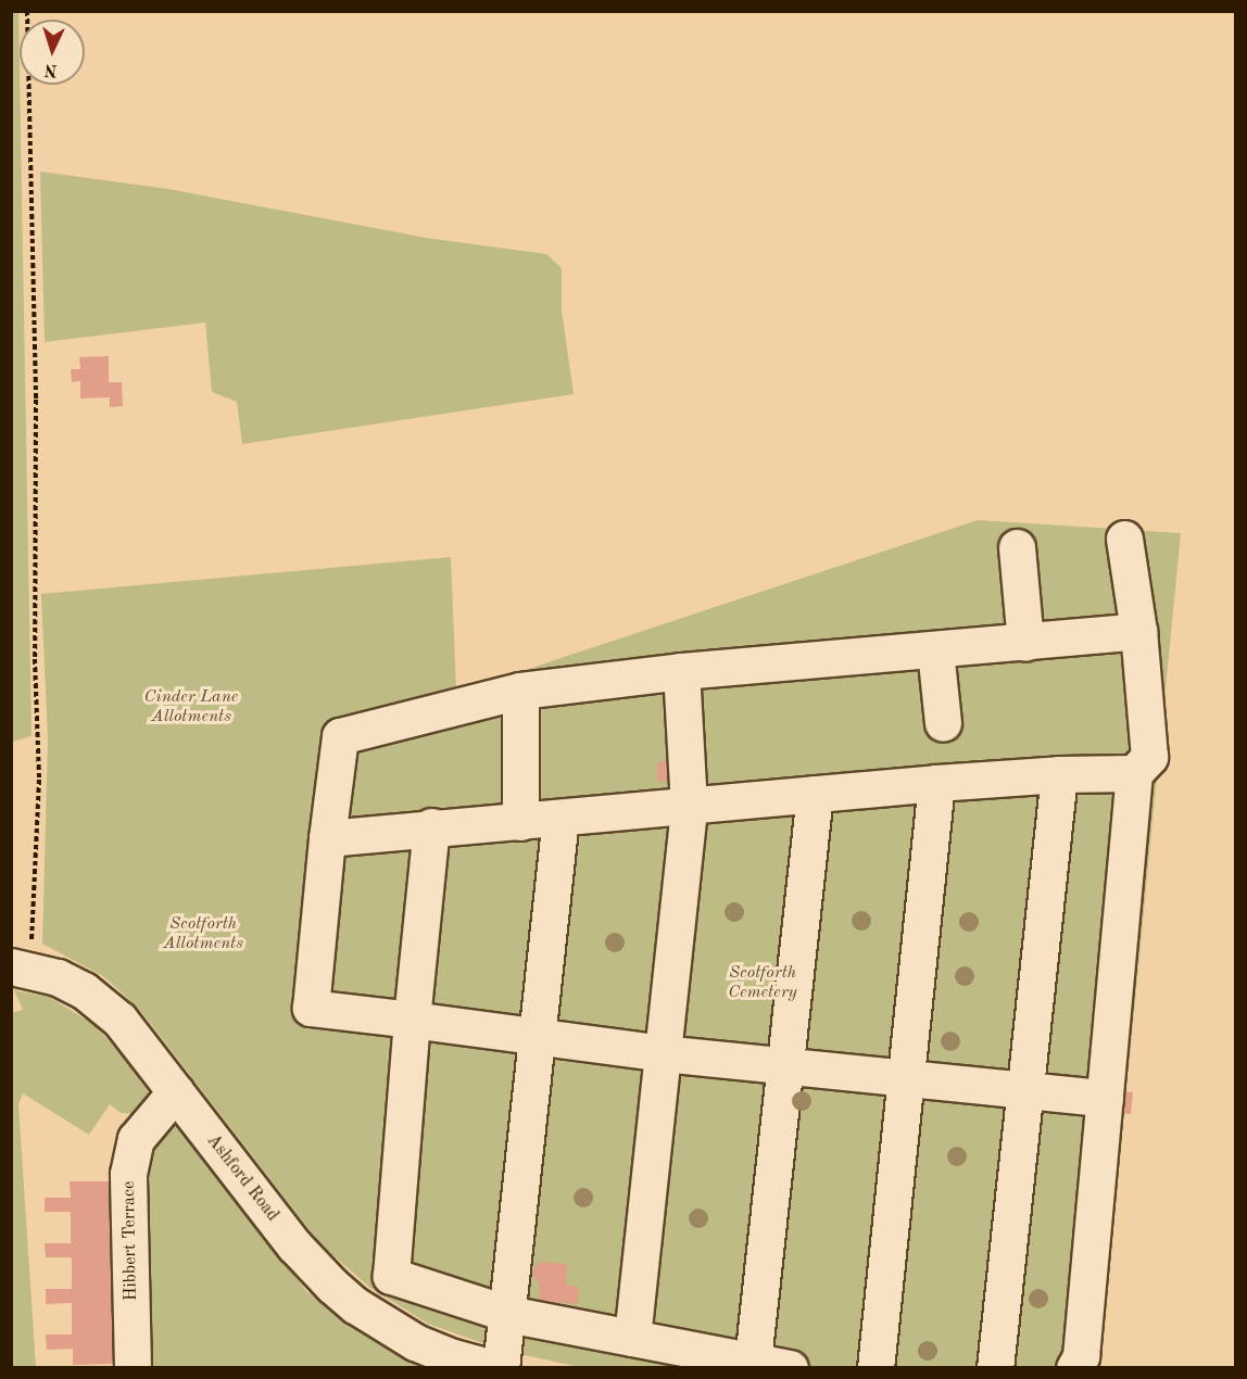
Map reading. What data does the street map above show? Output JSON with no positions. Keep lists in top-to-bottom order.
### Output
{
  "streets": {
    "street": ["Ashford Road", "Hibbert Terrace"]
  },
  "crossings": [
    ["Ashford Road", "Hibbert Terrace"]
  ],
  "parks": ["Cinder Lane Allotments", "Scotforth Allotments", "Scotforth Cemetery"],
  "north": "bottom"
}
